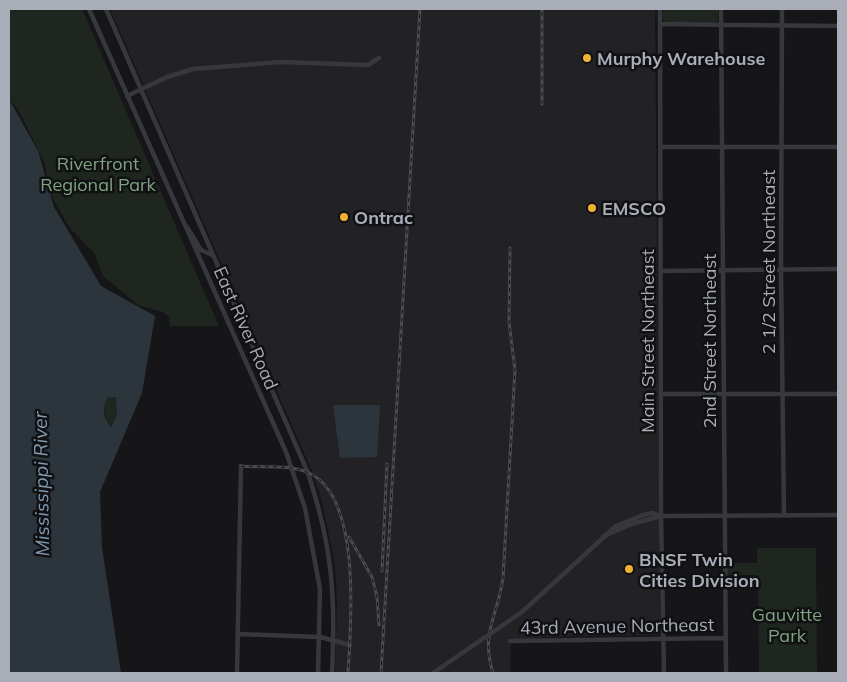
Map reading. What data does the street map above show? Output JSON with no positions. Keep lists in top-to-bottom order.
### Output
{
  "streets": {
    "street": [
      "2 1/2 Street Northeast",
      "East River Road",
      "Main Street Northeast",
      "2nd Street Northeast",
      "43rd Avenue Northeast"
    ]
  },
  "crossings": [
    ["Main Street Northeast", "43rd Avenue Northeast"],
    ["2nd Street Northeast", "43rd Avenue Northeast"]
  ],
  "water": ["Mississippi River"],
  "parks": ["Riverfront Regional Park", "Gauvitte Park"],
  "places": [
    "Murphy Warehouse",
    "EMSCO",
    "Ontrac",
    "BNSF Twin Cities Division"
  ]
}
